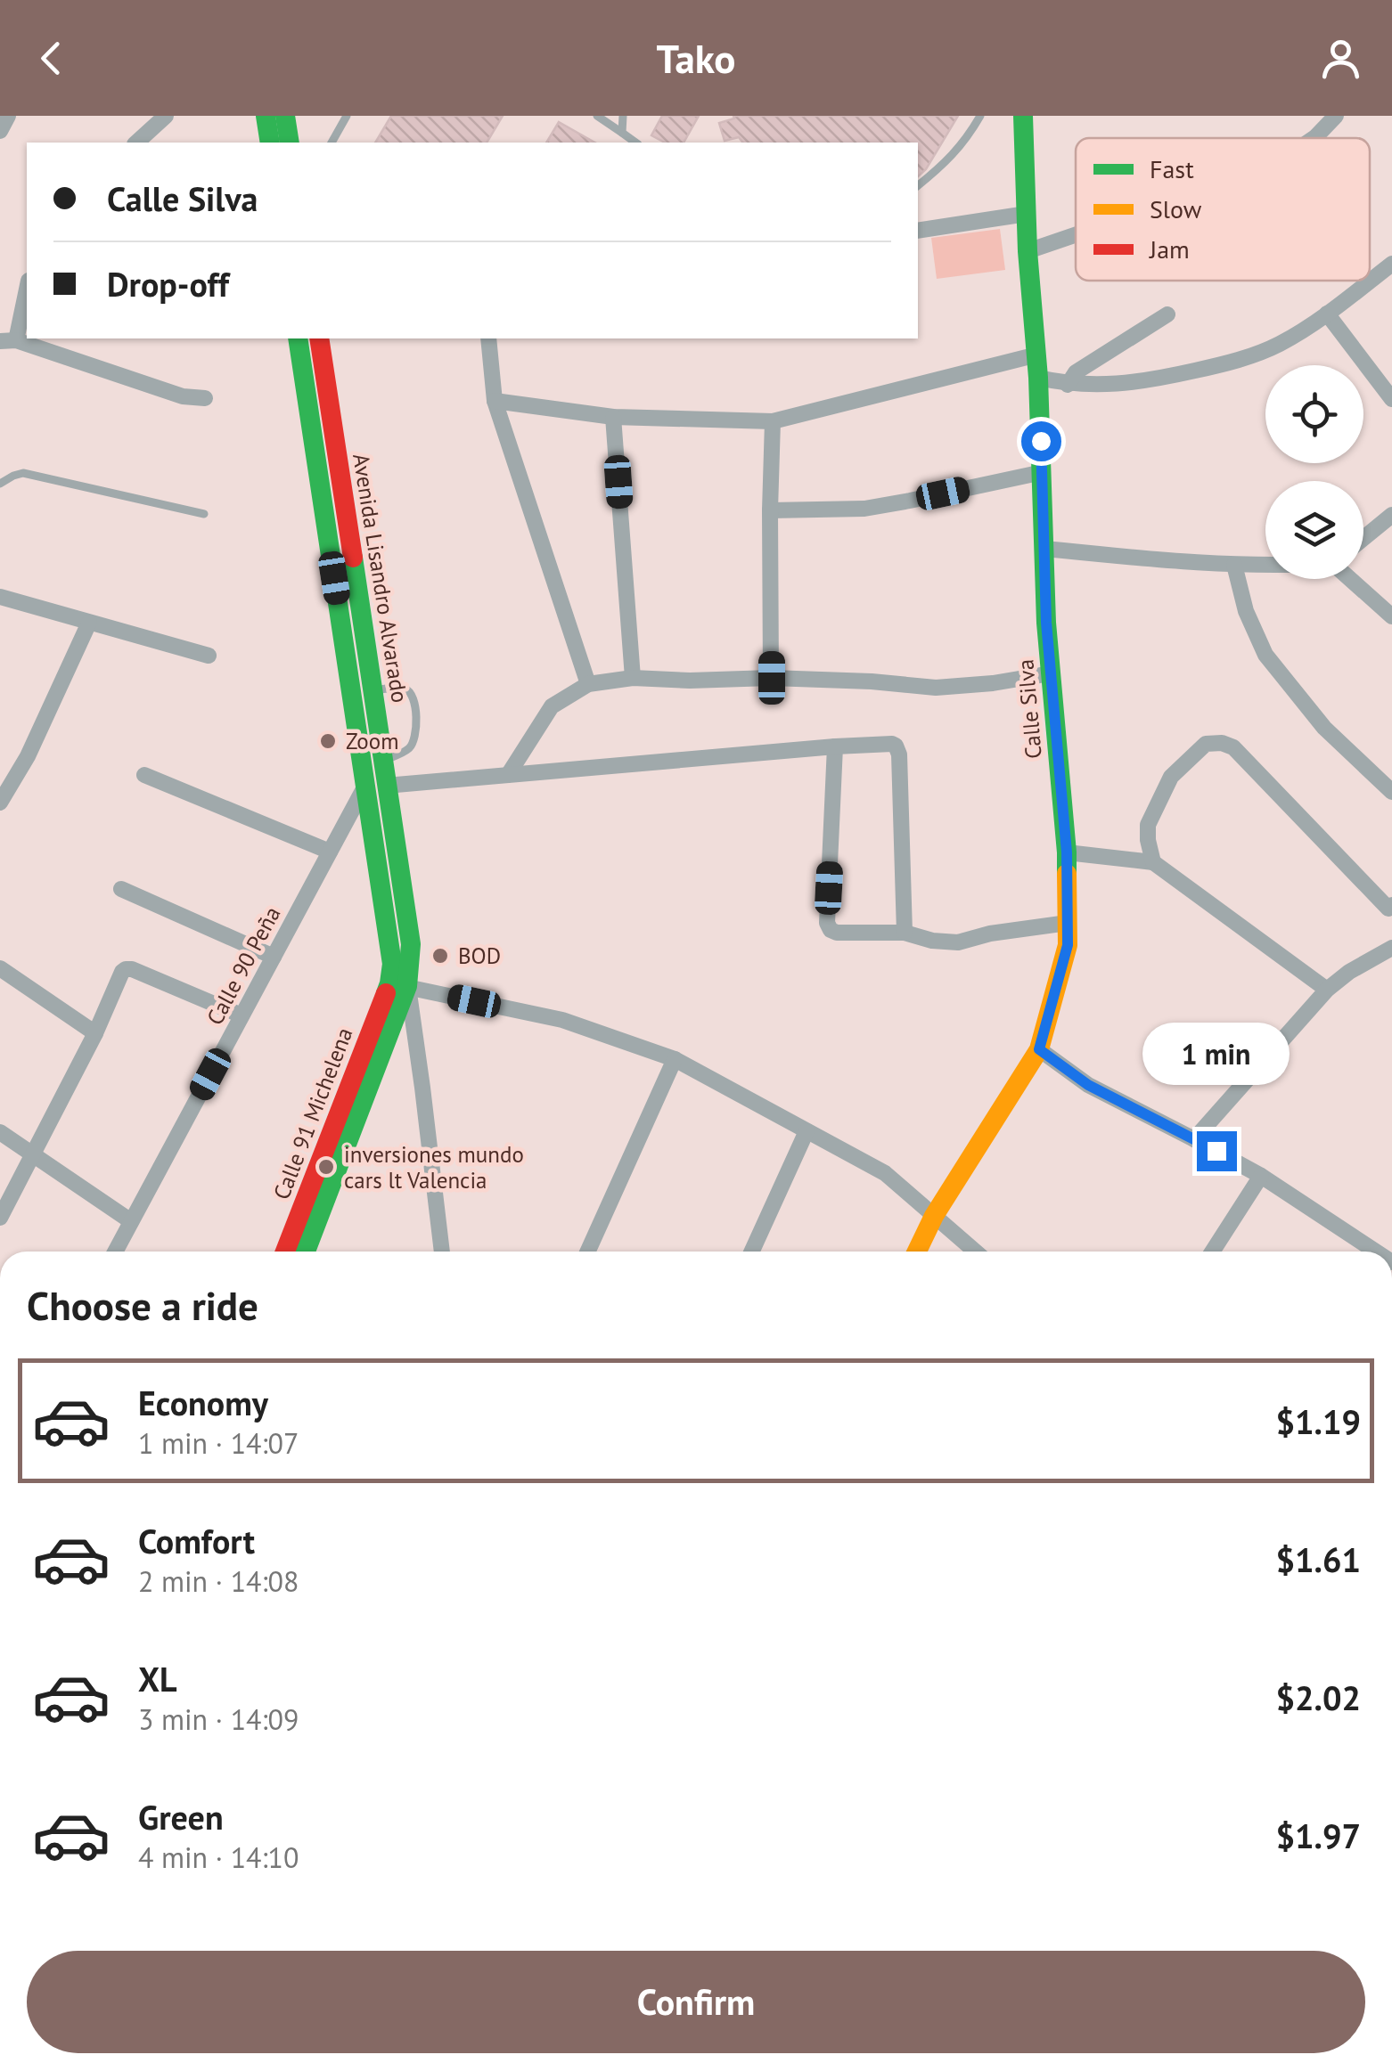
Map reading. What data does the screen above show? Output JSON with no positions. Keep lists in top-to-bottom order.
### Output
{
  "streets": {
    "street": [
      "Avenida Lisandro Alvarado",
      "Calle Silva",
      "Calle 90 Peña",
      "Calle 91 Michelena"
    ]
  },
  "crossings": [
    ["Avenida Lisandro Alvarado", "Calle 90 Peña"],
    ["Avenida Lisandro Alvarado", "Calle 91 Michelena"]
  ],
  "places": ["Zoom", "BOD", "inversiones mundo cars lt Valencia"],
  "legend": ["Fast", "Slow", "Jam"],
  "page": {
    "header": "Tako",
    "banner": ["Calle Silva", "Drop-off"],
    "bubble": "1 min",
    "heading": "Choose a ride",
    "list": [
      {
        "name": "Economy",
        "note": "1 min · 14:07",
        "value": "$1.19"
      },
      {
        "name": "Comfort",
        "note": "2 min · 14:08",
        "value": "$1.61"
      },
      {
        "name": "XL",
        "note": "3 min · 14:09",
        "value": "$2.02"
      },
      {
        "name": "Green",
        "note": "4 min · 14:10",
        "value": "$1.97"
      }
    ],
    "buttons": "Confirm"
  }
}
